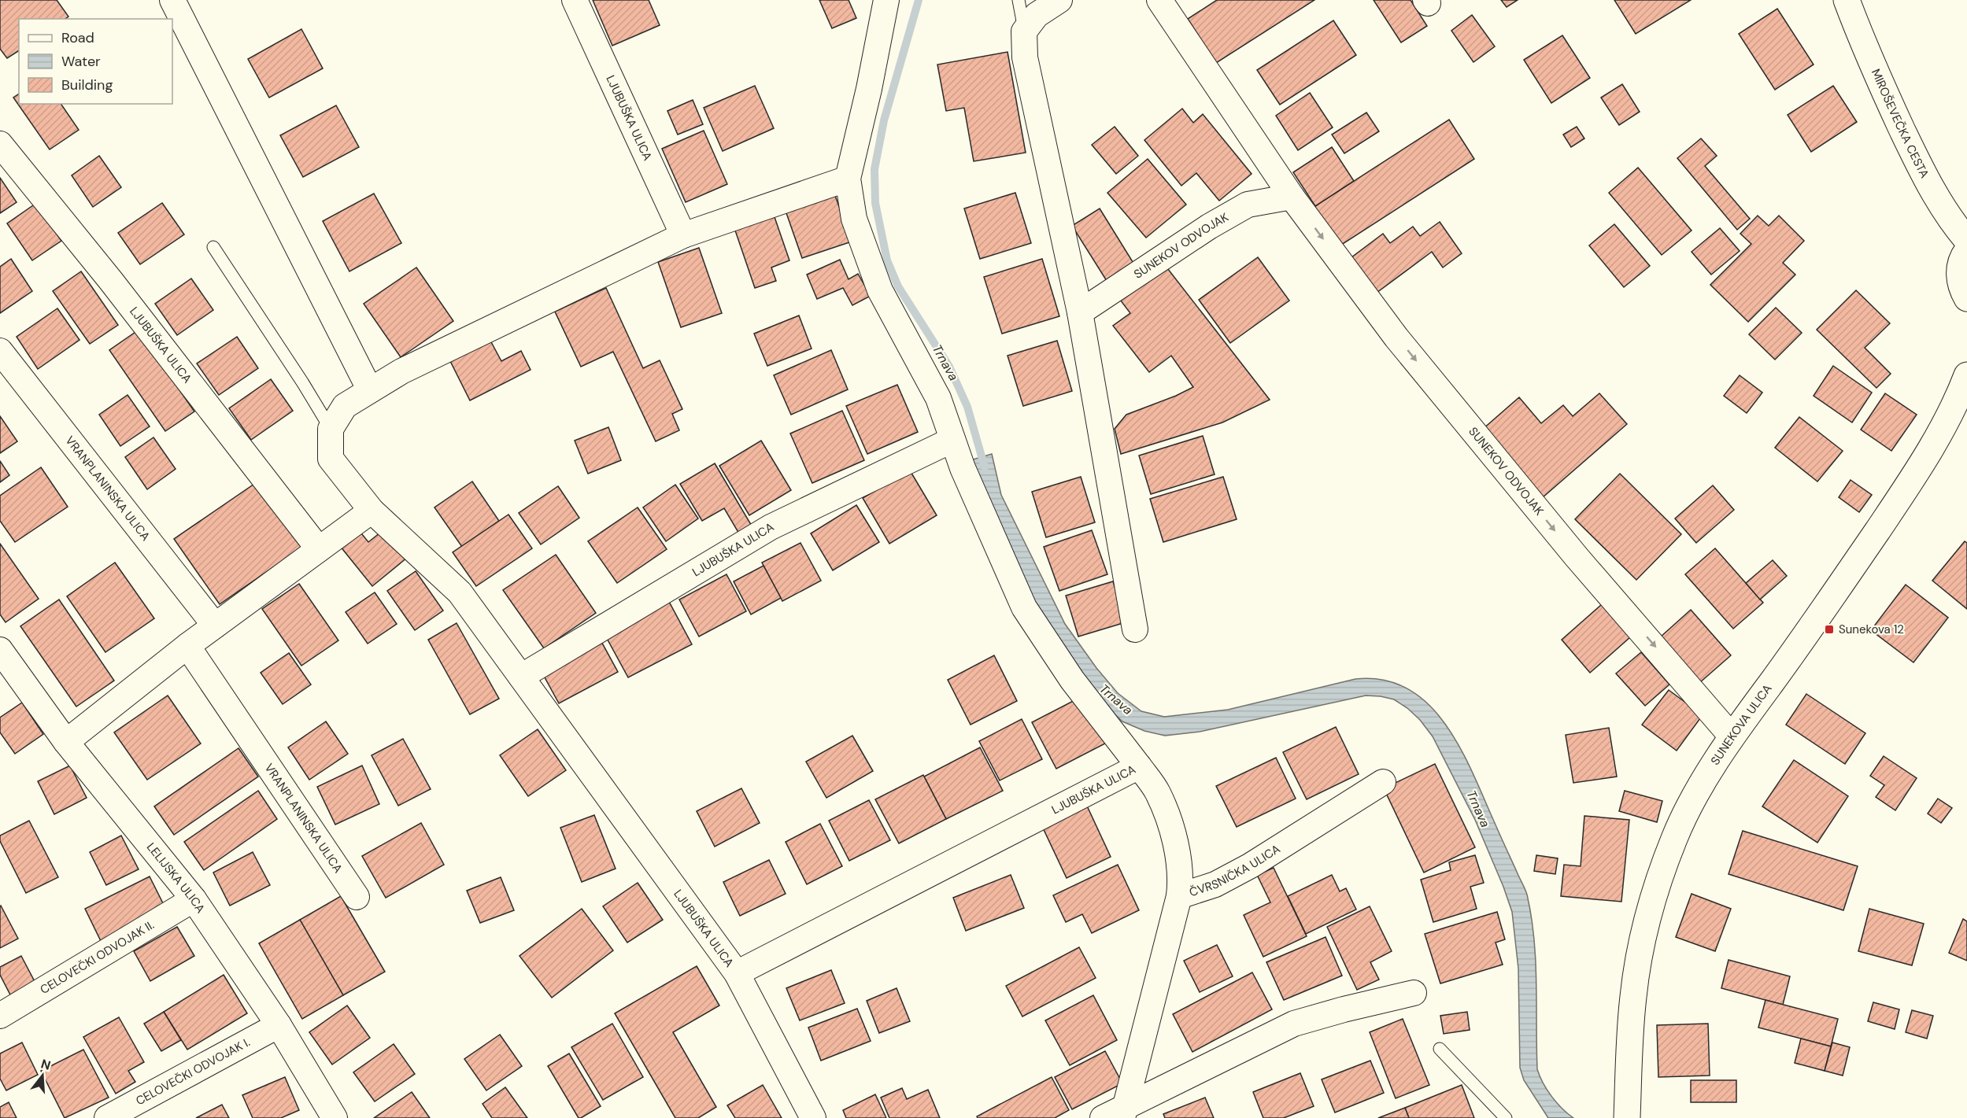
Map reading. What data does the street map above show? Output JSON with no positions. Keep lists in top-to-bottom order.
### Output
{
  "streets": {
    "main road": ["MIROŠEVEČKA CESTA", "SUNEKOVA ULICA"],
    "street": [
      "LJUBUŠKA ULICA",
      "SUNEKOV ODVOJAK",
      "VRANPLANINSKA ULICA",
      "ČVRSNIČKA ULICA",
      "LELIJSKA ULICA",
      "CELOVEČKI ODVOJAK II.",
      "CELOVEČKI ODVOJAK I."
    ]
  },
  "crossings": [
    ["LJUBUŠKA ULICA", "ČVRSNIČKA ULICA"],
    ["SUNEKOV ODVOJAK", "SUNEKOVA ULICA"],
    ["LELIJSKA ULICA", "CELOVEČKI ODVOJAK II."],
    ["LELIJSKA ULICA", "CELOVEČKI ODVOJAK I."]
  ],
  "one_way": ["SUNEKOV ODVOJAK"],
  "water": ["Trnava"],
  "places": {
    "transit": ["Sunekova 12"]
  },
  "legend": ["Road", "Water", "Building"],
  "north": "top"
}
